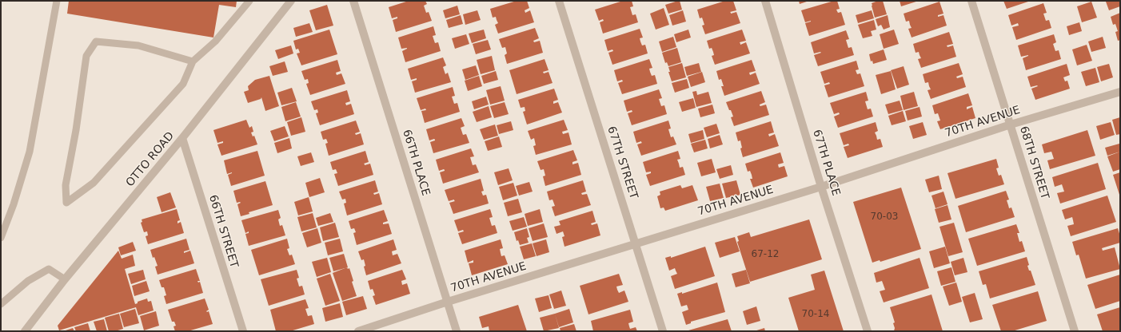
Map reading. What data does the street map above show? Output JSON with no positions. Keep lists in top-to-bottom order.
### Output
{
  "streets": {
    "street": [
      "70TH AVENUE",
      "OTTO ROAD",
      "66TH PLACE",
      "67TH STREET",
      "67TH PLACE",
      "68TH STREET",
      "66TH STREET"
    ]
  },
  "crossings": [
    ["70TH AVENUE", "66TH PLACE"],
    ["70TH AVENUE", "67TH STREET"],
    ["70TH AVENUE", "67TH PLACE"],
    ["70TH AVENUE", "68TH STREET"],
    ["OTTO ROAD", "66TH STREET"]
  ],
  "house_numbers": ["70-03", "67-12", "70-14"]
}
